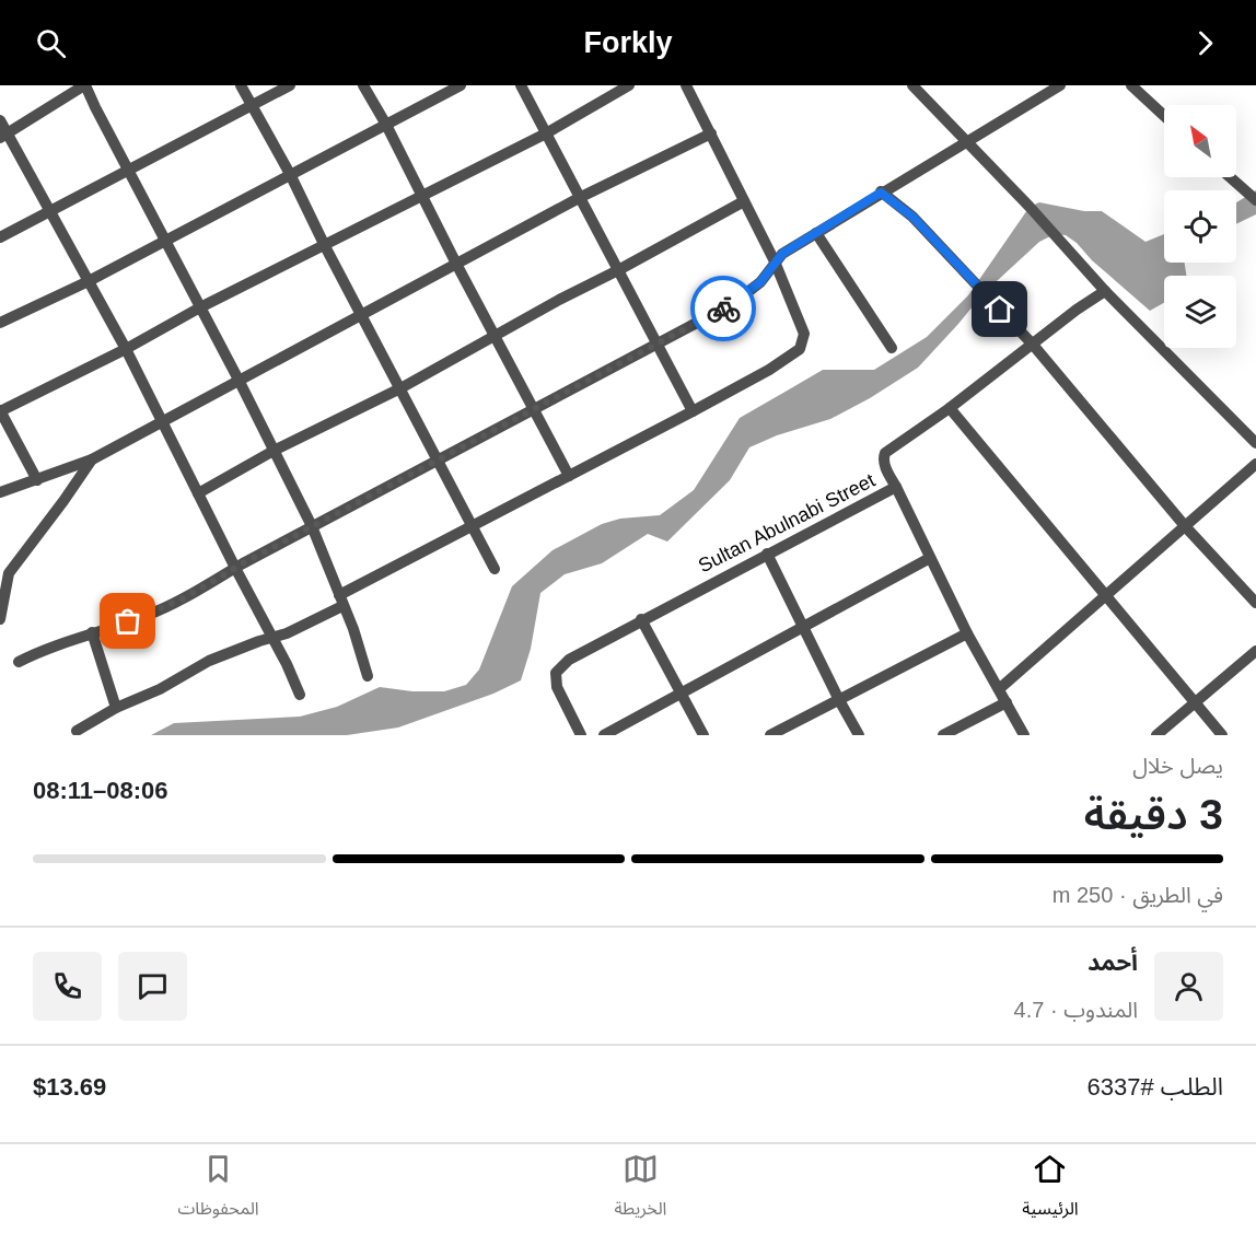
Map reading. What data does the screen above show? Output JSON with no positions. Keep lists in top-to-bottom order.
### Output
{
  "streets": {
    "street": ["Sultan Abulnabi Street"]
  },
  "north": "top left",
  "page": {
    "header": "Forkly",
    "heading": ["3 دقيقة", "يصل خلال", "08:06–08:11"],
    "panel": [
      "أحمد",
      "المندوب · 4.7",
      "الطلب #6337",
      "$13.69"
    ],
    "bar": "في الطريق · 250 m",
    "tabs": ["الرئيسية", "الخريطة", "المحفوظات"]
  }
}
